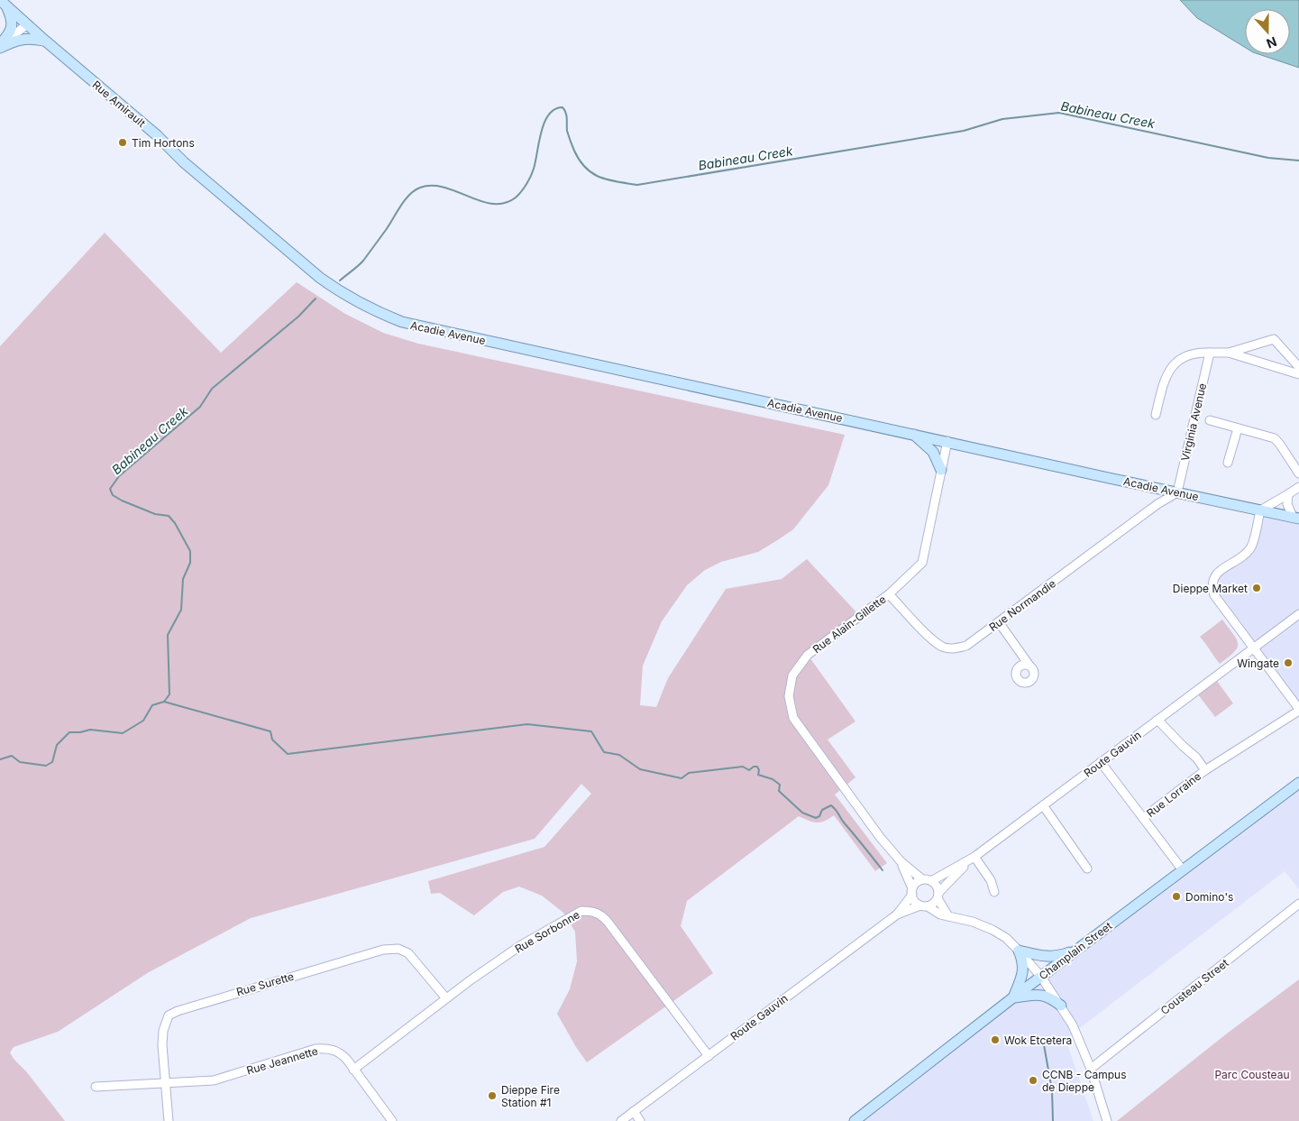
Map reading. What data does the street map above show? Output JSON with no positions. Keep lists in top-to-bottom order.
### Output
{
  "streets": {
    "main road": ["Rue Amirault", "Acadie Avenue", "Champlain Street"],
    "street": [
      "Virginia Avenue",
      "Rue Normandie",
      "Rue Alain-Gillette",
      "Route Gauvin",
      "Rue Lorraine",
      "Rue Sorbonne",
      "Rue Surette",
      "Cousteau Street",
      "Rue Jeannette"
    ]
  },
  "crossings": [
    ["Rue Amirault", "Acadie Avenue"],
    ["Acadie Avenue", "Virginia Avenue"],
    ["Acadie Avenue", "Rue Normandie"],
    ["Acadie Avenue", "Rue Alain-Gillette"],
    ["Virginia Avenue", "Rue Normandie"],
    ["Rue Normandie", "Rue Alain-Gillette"],
    ["Rue Alain-Gillette", "Route Gauvin"],
    ["Route Gauvin", "Rue Lorraine"],
    ["Route Gauvin", "Rue Sorbonne"],
    ["Rue Sorbonne", "Rue Surette"],
    ["Rue Sorbonne", "Rue Jeannette"],
    ["Rue Surette", "Rue Jeannette"]
  ],
  "water": ["Babineau Creek"],
  "parks": ["Parc Cousteau"],
  "places": [
    "Tim Hortons",
    "Dieppe Market",
    "Wingate",
    "Domino's",
    "Wok Etcetera",
    "CCNB - Campus de Dieppe",
    "Dieppe Fire Station #1"
  ],
  "north": "bottom"
}
